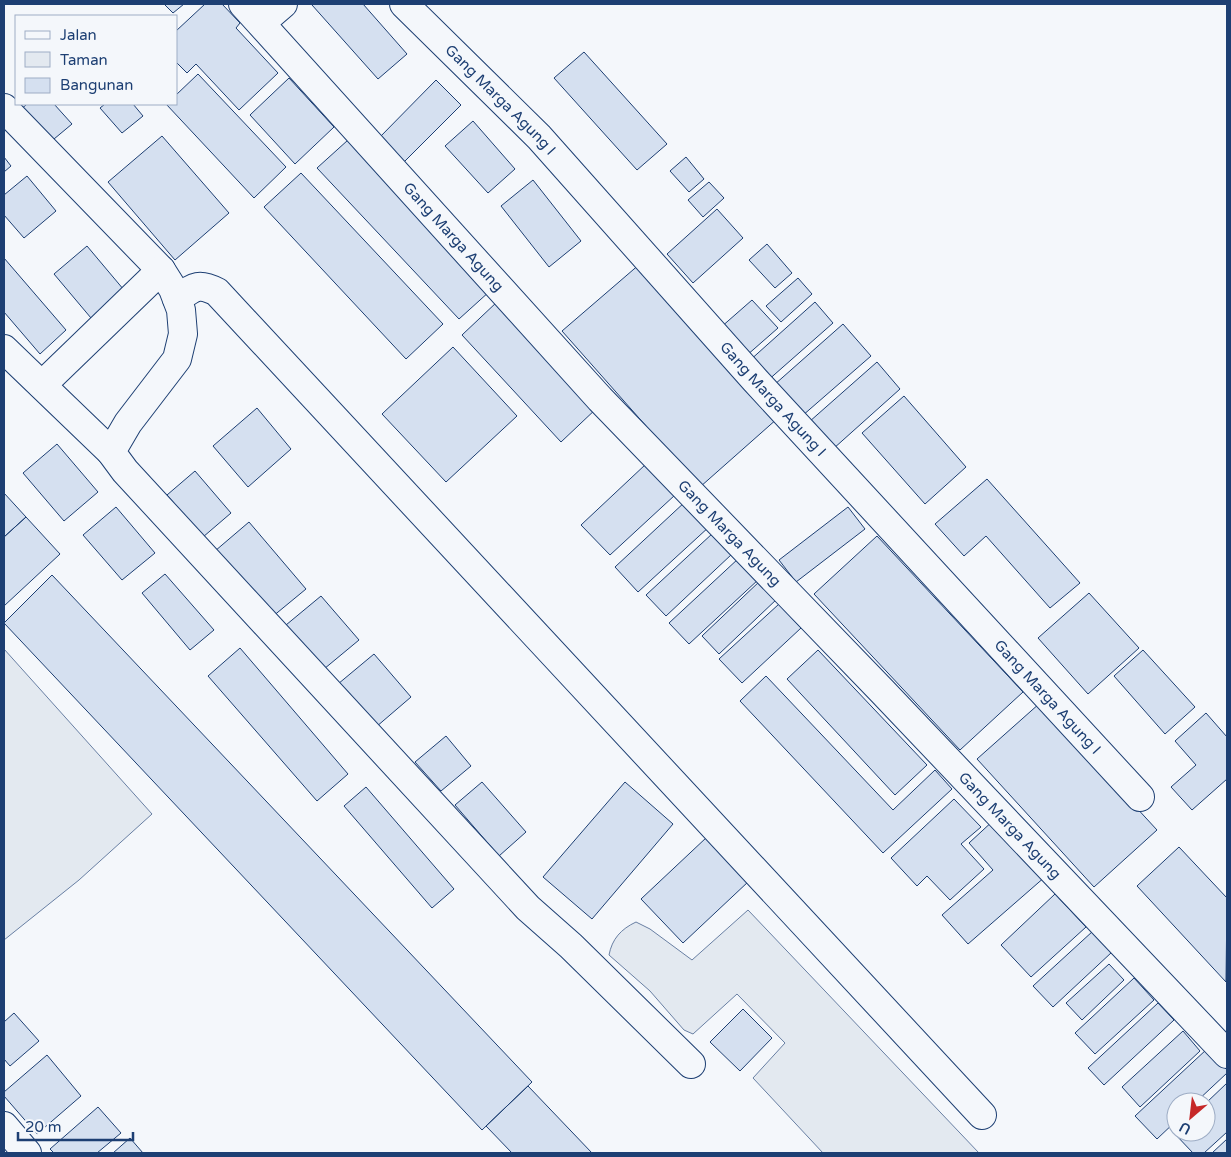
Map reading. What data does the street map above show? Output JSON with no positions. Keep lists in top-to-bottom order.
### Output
{
  "streets": {
    "street": ["Gang Marga Agung I", "Gang Marga Agung"]
  },
  "legend": ["Jalan", "Taman", "Bangunan"],
  "scale_bar": "20 m",
  "north": "bottom left"
}
